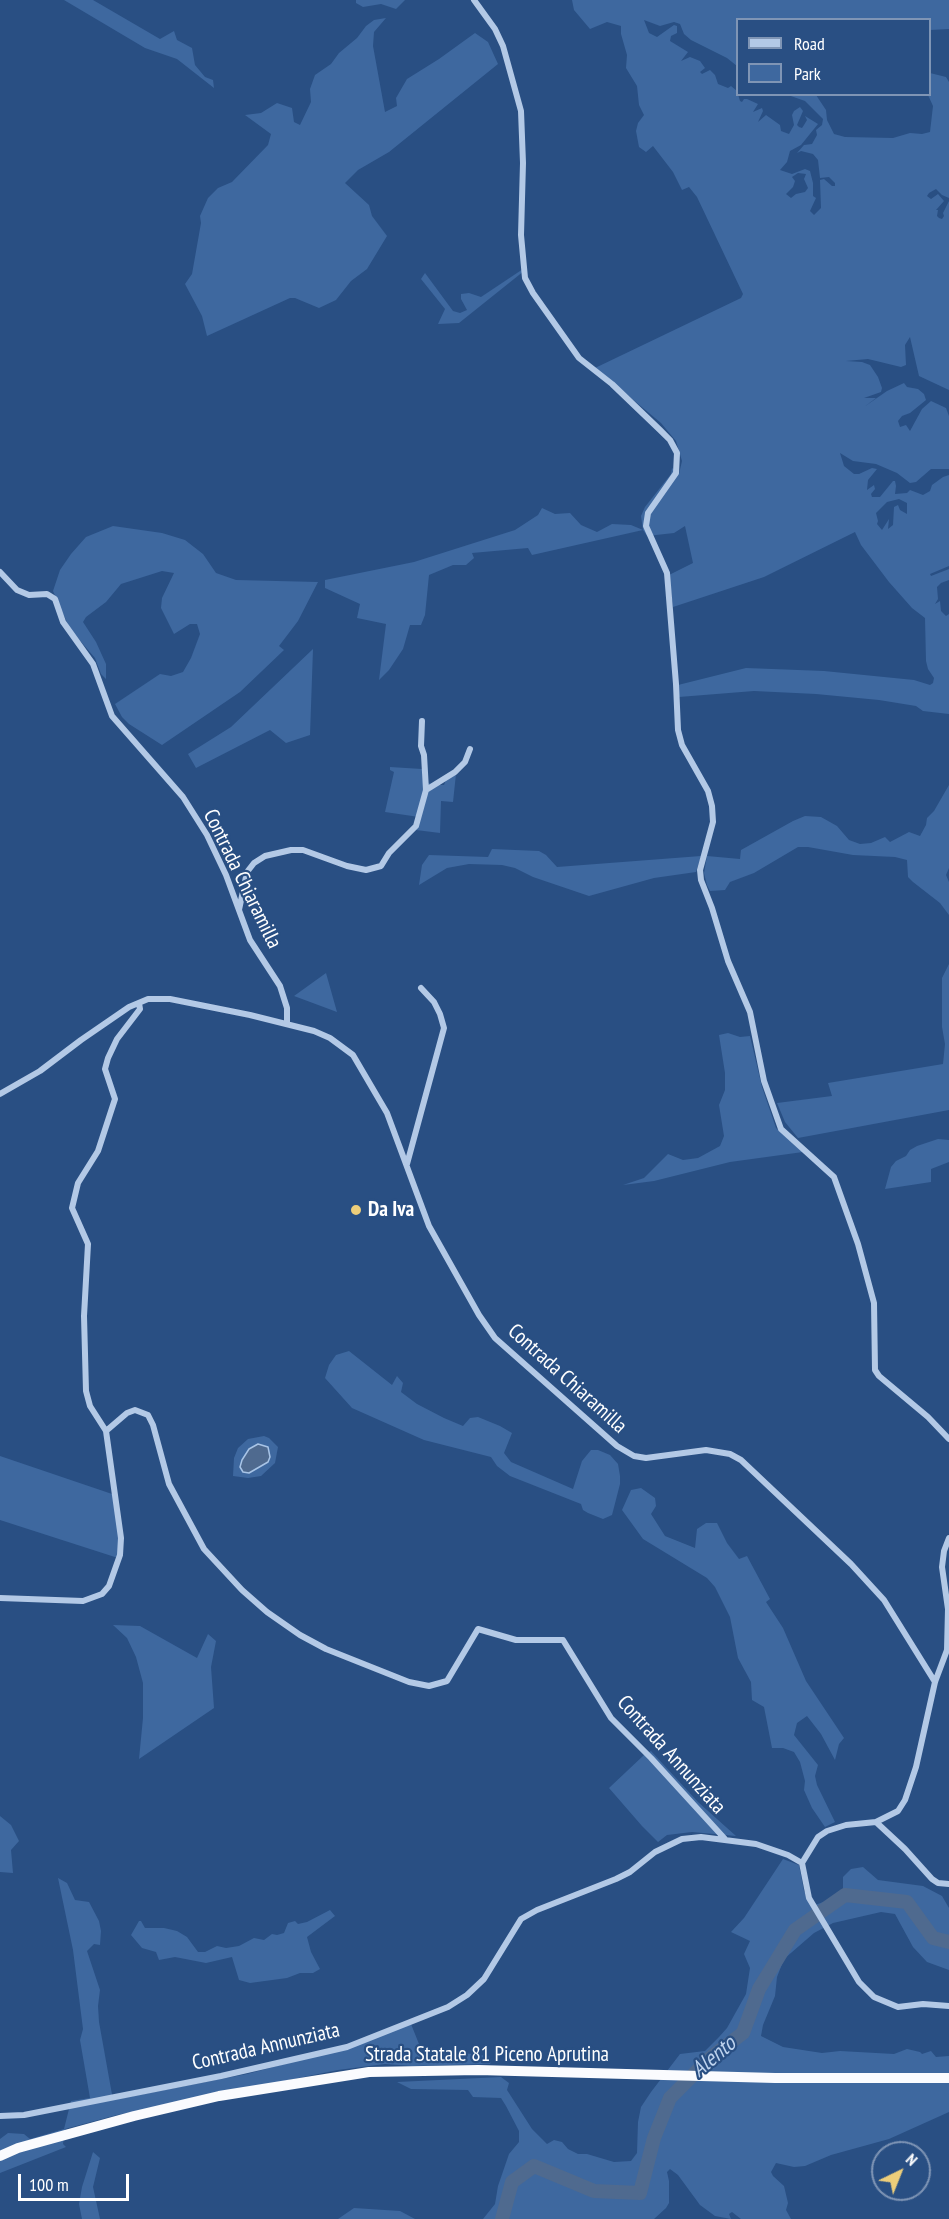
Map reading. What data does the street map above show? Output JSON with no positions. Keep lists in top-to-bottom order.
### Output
{
  "streets": {
    "highway": ["Strada Statale 81 Piceno Aprutina"],
    "street": ["Contrada Chiaramilla", "Contrada Annunziata"]
  },
  "water": ["Alento"],
  "places": ["Da Iva"],
  "legend": ["Road", "Park"],
  "scale_bar": "100 m",
  "north": "top right"
}
